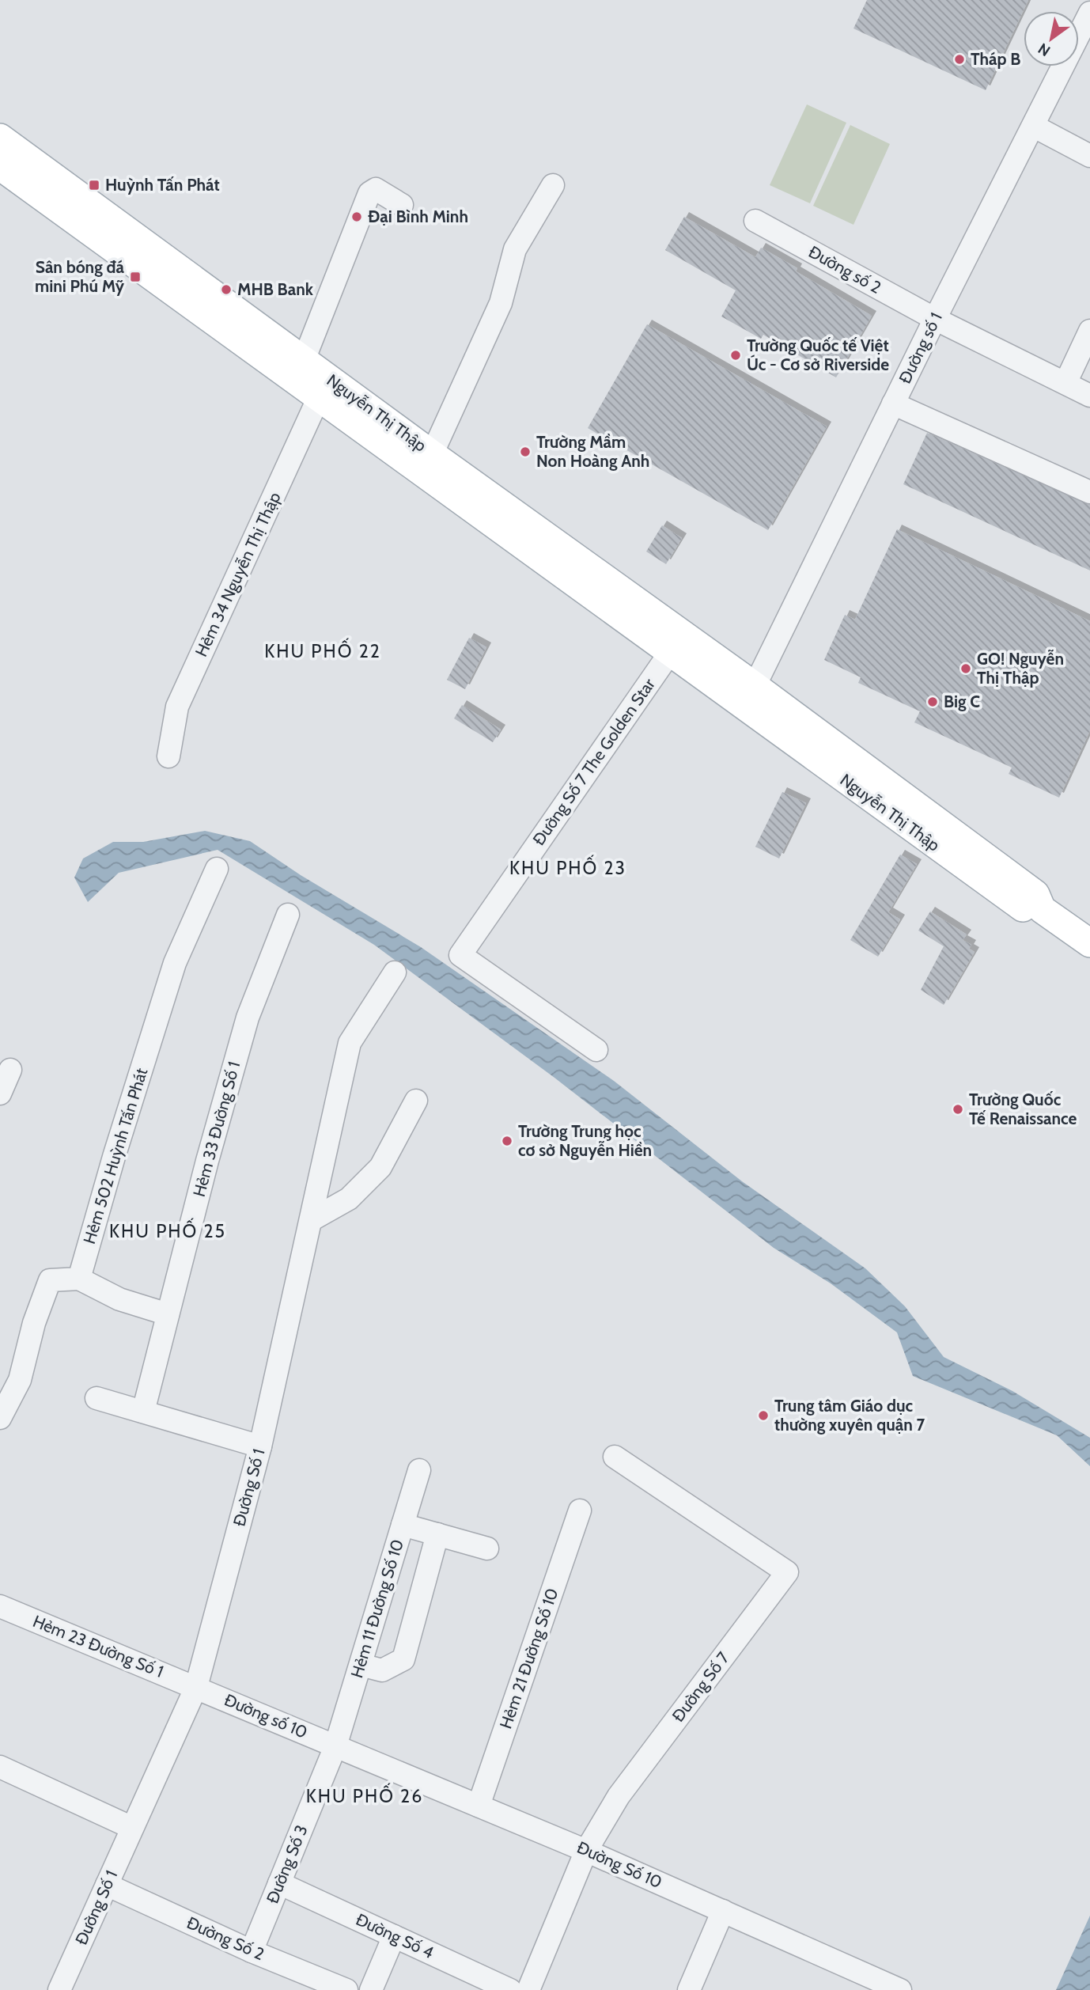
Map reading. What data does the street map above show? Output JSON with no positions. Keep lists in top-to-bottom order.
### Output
{
  "streets": {
    "main road": ["Nguyễn Thị Thập"],
    "street": [
      "Đường số 2",
      "Đường số 1",
      "Hẻm 34 Nguyễn Thị Thập",
      "Đường Số 7 The Golden Star",
      "Hẻm 33 Đường Số 1",
      "Hẻm 502 Huỳnh Tấn Phát",
      "Đường Số 1",
      "Hẻm 11 Đường Số 10",
      "Hẻm 23 Đường Số 1",
      "Hẻm 21 Đường Số 10",
      "Đường Số 7",
      "Đường số 10",
      "Đường Số 3",
      "Đường Số 10",
      "Đường Số 4",
      "Đường Số 2"
    ]
  },
  "crossings": [
    ["Đường số 2", "Đường số 1"],
    ["Đường số 1", "Nguyễn Thị Thập"],
    ["Nguyễn Thị Thập", "Hẻm 34 Nguyễn Thị Thập"],
    ["Nguyễn Thị Thập", "Đường Số 7 The Golden Star"],
    ["Đường Số 1", "Hẻm 23 Đường Số 1"],
    ["Đường Số 1", "Đường số 10"],
    ["Đường Số 1", "Đường Số 2"],
    ["Hẻm 11 Đường Số 10", "Đường số 10"],
    ["Hẻm 11 Đường Số 10", "Đường Số 3"],
    ["Hẻm 11 Đường Số 10", "Đường Số 10"],
    ["Hẻm 23 Đường Số 1", "Đường số 10"],
    ["Hẻm 21 Đường Số 10", "Đường Số 10"],
    ["Đường Số 7", "Đường Số 10"],
    ["Đường số 10", "Đường Số 3"],
    ["Đường số 10", "Đường Số 10"],
    ["Đường Số 3", "Đường Số 10"],
    ["Đường Số 3", "Đường Số 4"],
    ["Đường Số 3", "Đường Số 2"]
  ],
  "districts": [
    "KHU PHỐ 22",
    "KHU PHỐ 23",
    "KHU PHỐ 25",
    "KHU PHỐ 26"
  ],
  "places": {
    "other": [
      "Tháp B",
      "Đại Bình Minh",
      "MHB Bank",
      "Trường Quốc tế Việt Úc - Cơ sở Riverside",
      "Trường Mầm Non Hoàng Anh",
      "GO! Nguyễn Thị Thập",
      "Big C",
      "Trường Quốc Tế Renaissance",
      "Trường Trung học cơ sở Nguyễn Hiền",
      "Trung tâm Giáo dục thường xuyên quận 7"
    ],
    "transit": ["Huỳnh Tấn Phát", "Sân bóng đá mini Phú Mỹ"]
  },
  "north": "bottom left"
}
